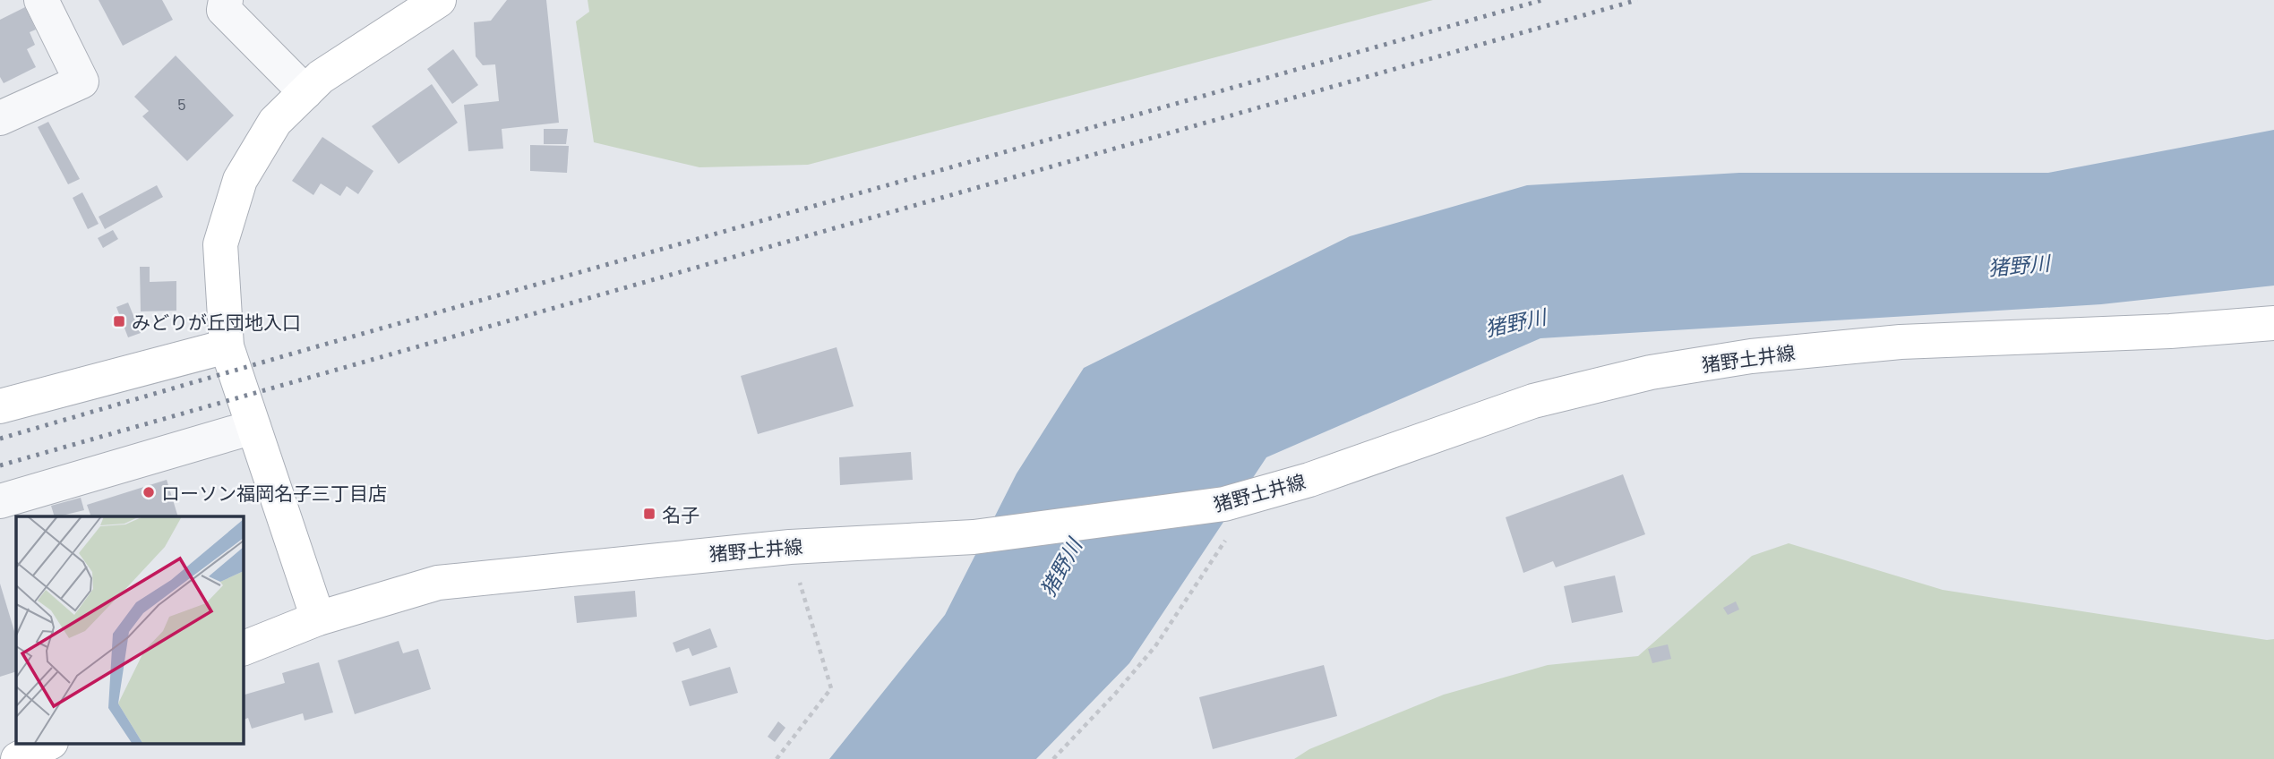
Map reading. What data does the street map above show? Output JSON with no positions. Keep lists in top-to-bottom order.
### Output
{
  "streets": {
    "main road": ["猪野土井線"]
  },
  "water": ["猪野川"],
  "places": {
    "transit": ["みどりが丘団地入口", "名子"],
    "other": ["ローソン福岡名子三丁目店"]
  },
  "house_numbers": ["5"]
}
